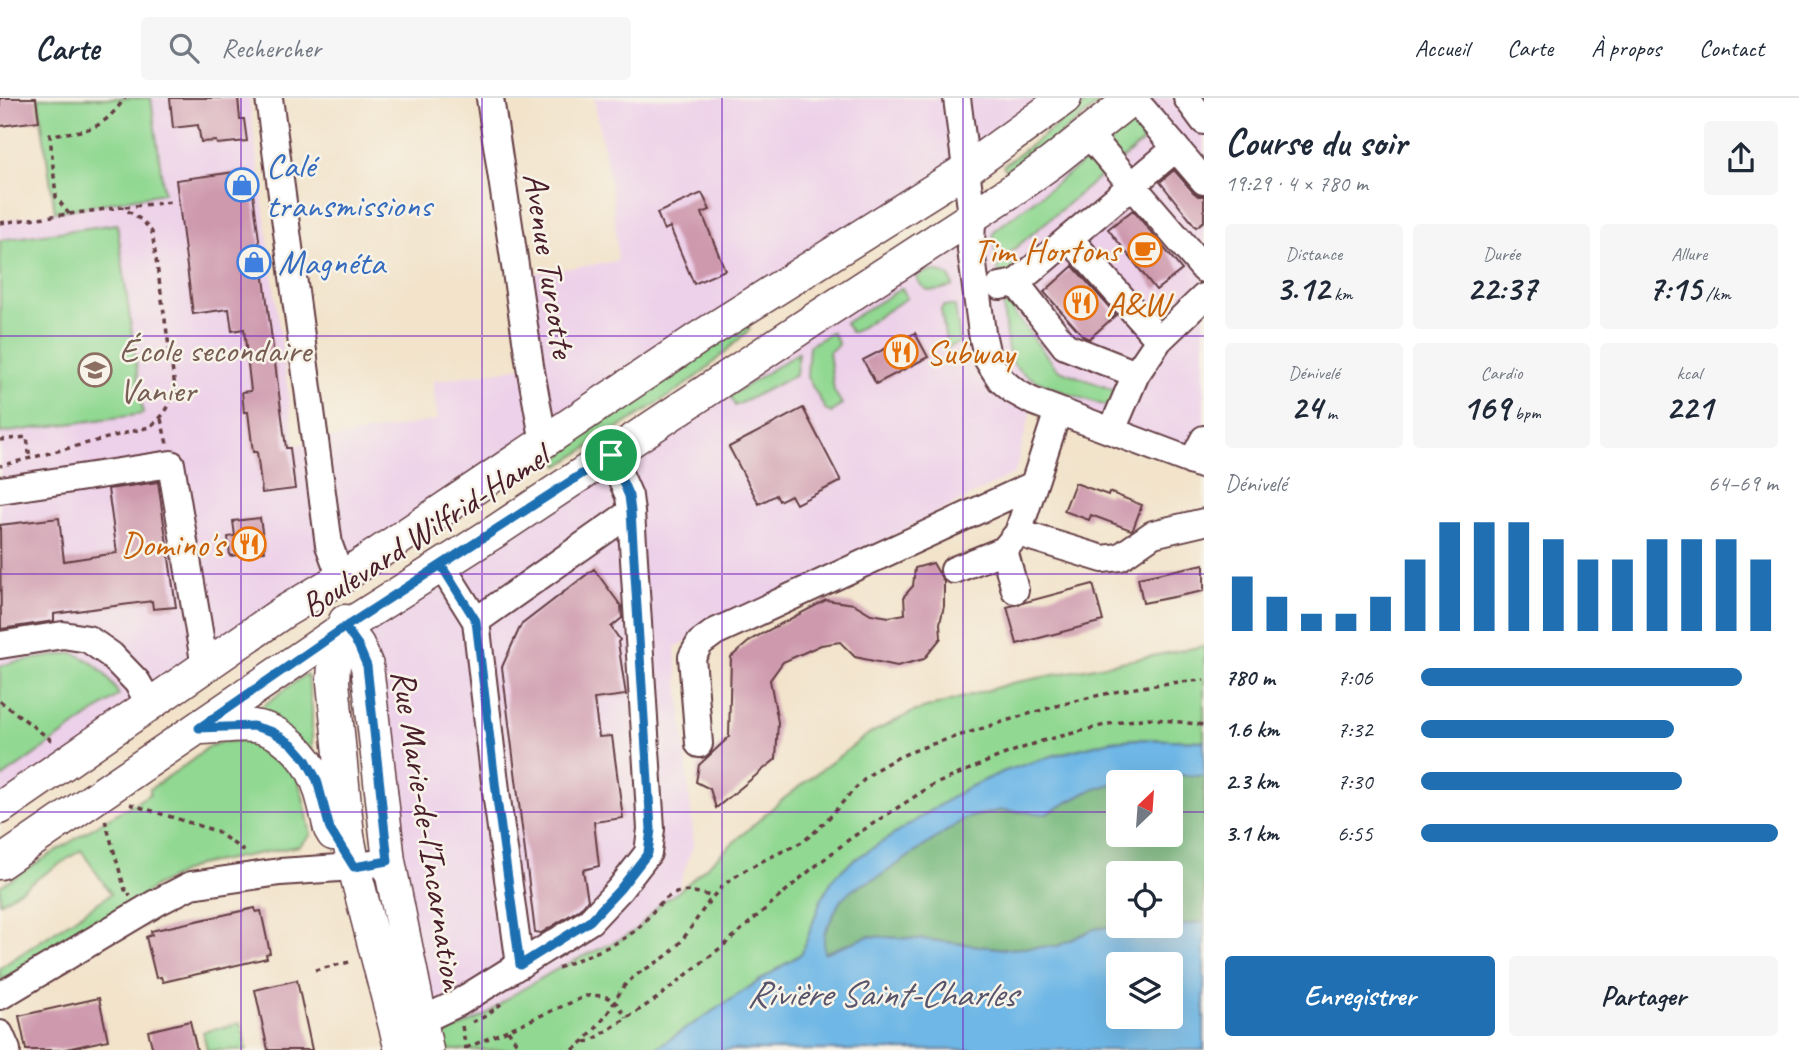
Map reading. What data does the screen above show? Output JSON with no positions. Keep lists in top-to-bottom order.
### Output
{
  "streets": {
    "main road": ["Boulevard Wilfrid-Hamel", "Rue Marie-de-l'Incarnation"],
    "street": ["Avenue Turcotte"]
  },
  "crossings": [
    ["Avenue Turcotte", "Boulevard Wilfrid-Hamel"],
    ["Boulevard Wilfrid-Hamel", "Rue Marie-de-l'Incarnation"]
  ],
  "water": ["Rivière Saint-Charles"],
  "places": {
    "shop": ["Calé transmissions", "Magnéta"],
    "cafe": ["Tim Hortons"],
    "restaurant": ["A&W", "Subway", "Domino's"],
    "school or university": ["École secondaire Vanier"]
  },
  "north": "top right",
  "page": {
    "header": "Carte",
    "search": "Rechercher",
    "nav": [
      "Accueil",
      "Carte",
      "À propos",
      "Contact"
    ],
    "heading": ["Course du soir", "19:29 · 4 × 780 m"],
    "stats": [
      ["Distance", "3.12 km"],
      ["Durée", "22:37"],
      ["Allure", "7:15 /km"],
      ["Dénivelé", "24 m"],
      ["Cardio", "169 bpm"],
      ["kcal", "221"]
    ],
    "chart": ["Dénivelé", "64–69 m"],
    "list": [
      {
        "name": "780 m",
        "note": "7:06"
      },
      {
        "name": "1.6 km",
        "note": "7:32"
      },
      {
        "name": "2.3 km",
        "note": "7:30"
      },
      {
        "name": "3.1 km",
        "note": "6:55"
      }
    ],
    "buttons": ["Enregistrer", "Partager"]
  }
}
